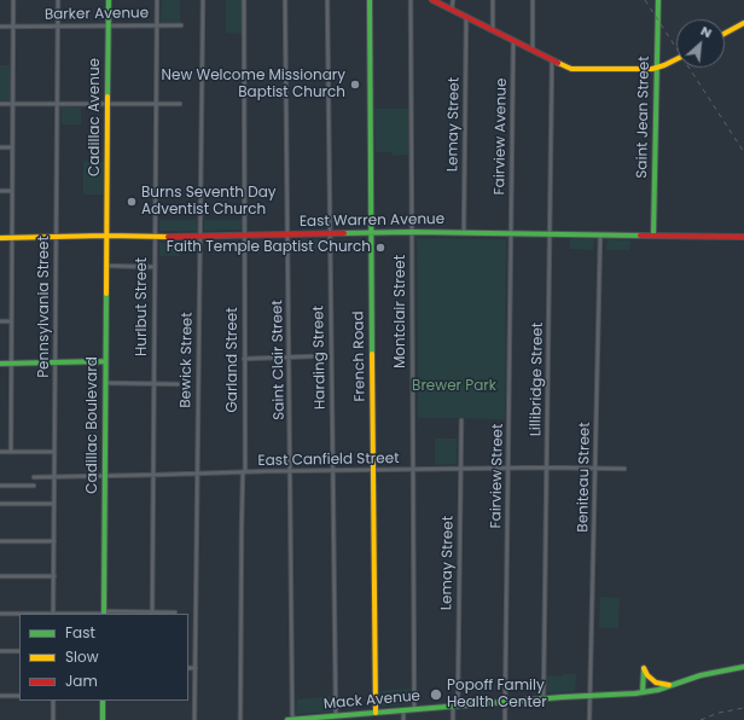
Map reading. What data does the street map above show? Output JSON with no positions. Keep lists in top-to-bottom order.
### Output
{
  "streets": {
    "main road": [
      "Cadillac Avenue",
      "Saint Jean Street",
      "East Warren Avenue",
      "French Road",
      "Cadillac Boulevard",
      "Mack Avenue"
    ],
    "street": [
      "Barker Avenue",
      "Lemay Street",
      "Fairview Avenue",
      "Pennsylvania Street",
      "Hurlbut Street",
      "Montclair Street",
      "Harding Street",
      "Bewick Street",
      "Garland Street",
      "Saint Clair Street",
      "Lillibridge Street",
      "East Canfield Street",
      "Fairview Street",
      "Beniteau Street"
    ]
  },
  "crossings": [
    ["Barker Avenue", "Cadillac Avenue"],
    ["Barker Avenue", "Pennsylvania Street"],
    ["Barker Avenue", "Hurlbut Street"],
    ["Cadillac Avenue", "East Warren Avenue"],
    ["Cadillac Avenue", "Cadillac Boulevard"],
    ["Saint Jean Street", "East Warren Avenue"],
    ["Lemay Street", "East Warren Avenue"],
    ["Lemay Street", "East Canfield Street"],
    ["Lemay Street", "Mack Avenue"],
    ["Fairview Avenue", "East Warren Avenue"],
    ["Fairview Avenue", "Fairview Street"],
    ["East Warren Avenue", "Pennsylvania Street"],
    ["East Warren Avenue", "Hurlbut Street"],
    ["East Warren Avenue", "Montclair Street"],
    ["East Warren Avenue", "French Road"],
    ["East Warren Avenue", "Harding Street"],
    ["East Warren Avenue", "Bewick Street"],
    ["East Warren Avenue", "Garland Street"],
    ["East Warren Avenue", "Saint Clair Street"],
    ["East Warren Avenue", "Lillibridge Street"],
    ["East Warren Avenue", "Cadillac Boulevard"],
    ["East Warren Avenue", "Fairview Street"],
    ["East Warren Avenue", "Beniteau Street"],
    ["Pennsylvania Street", "East Canfield Street"],
    ["Hurlbut Street", "East Canfield Street"],
    ["Montclair Street", "East Canfield Street"],
    ["Montclair Street", "Mack Avenue"],
    ["French Road", "East Canfield Street"],
    ["French Road", "Mack Avenue"],
    ["Harding Street", "East Canfield Street"],
    ["Harding Street", "Mack Avenue"],
    ["Bewick Street", "East Canfield Street"],
    ["Garland Street", "East Canfield Street"],
    ["Saint Clair Street", "East Canfield Street"],
    ["Saint Clair Street", "Mack Avenue"],
    ["Lillibridge Street", "East Canfield Street"],
    ["Lillibridge Street", "Mack Avenue"],
    ["Cadillac Boulevard", "East Canfield Street"],
    ["East Canfield Street", "Fairview Street"],
    ["East Canfield Street", "Beniteau Street"],
    ["Fairview Street", "Mack Avenue"],
    ["Beniteau Street", "Mack Avenue"]
  ],
  "parks": ["Brewer Park"],
  "places": [
    "New Welcome Missionary Baptist Church",
    "Burns Seventh Day Adventist Church",
    "Faith Temple Baptist Church",
    "Popoff Family Health Center"
  ],
  "legend": ["Fast", "Slow", "Jam"],
  "north": "top right"
}
